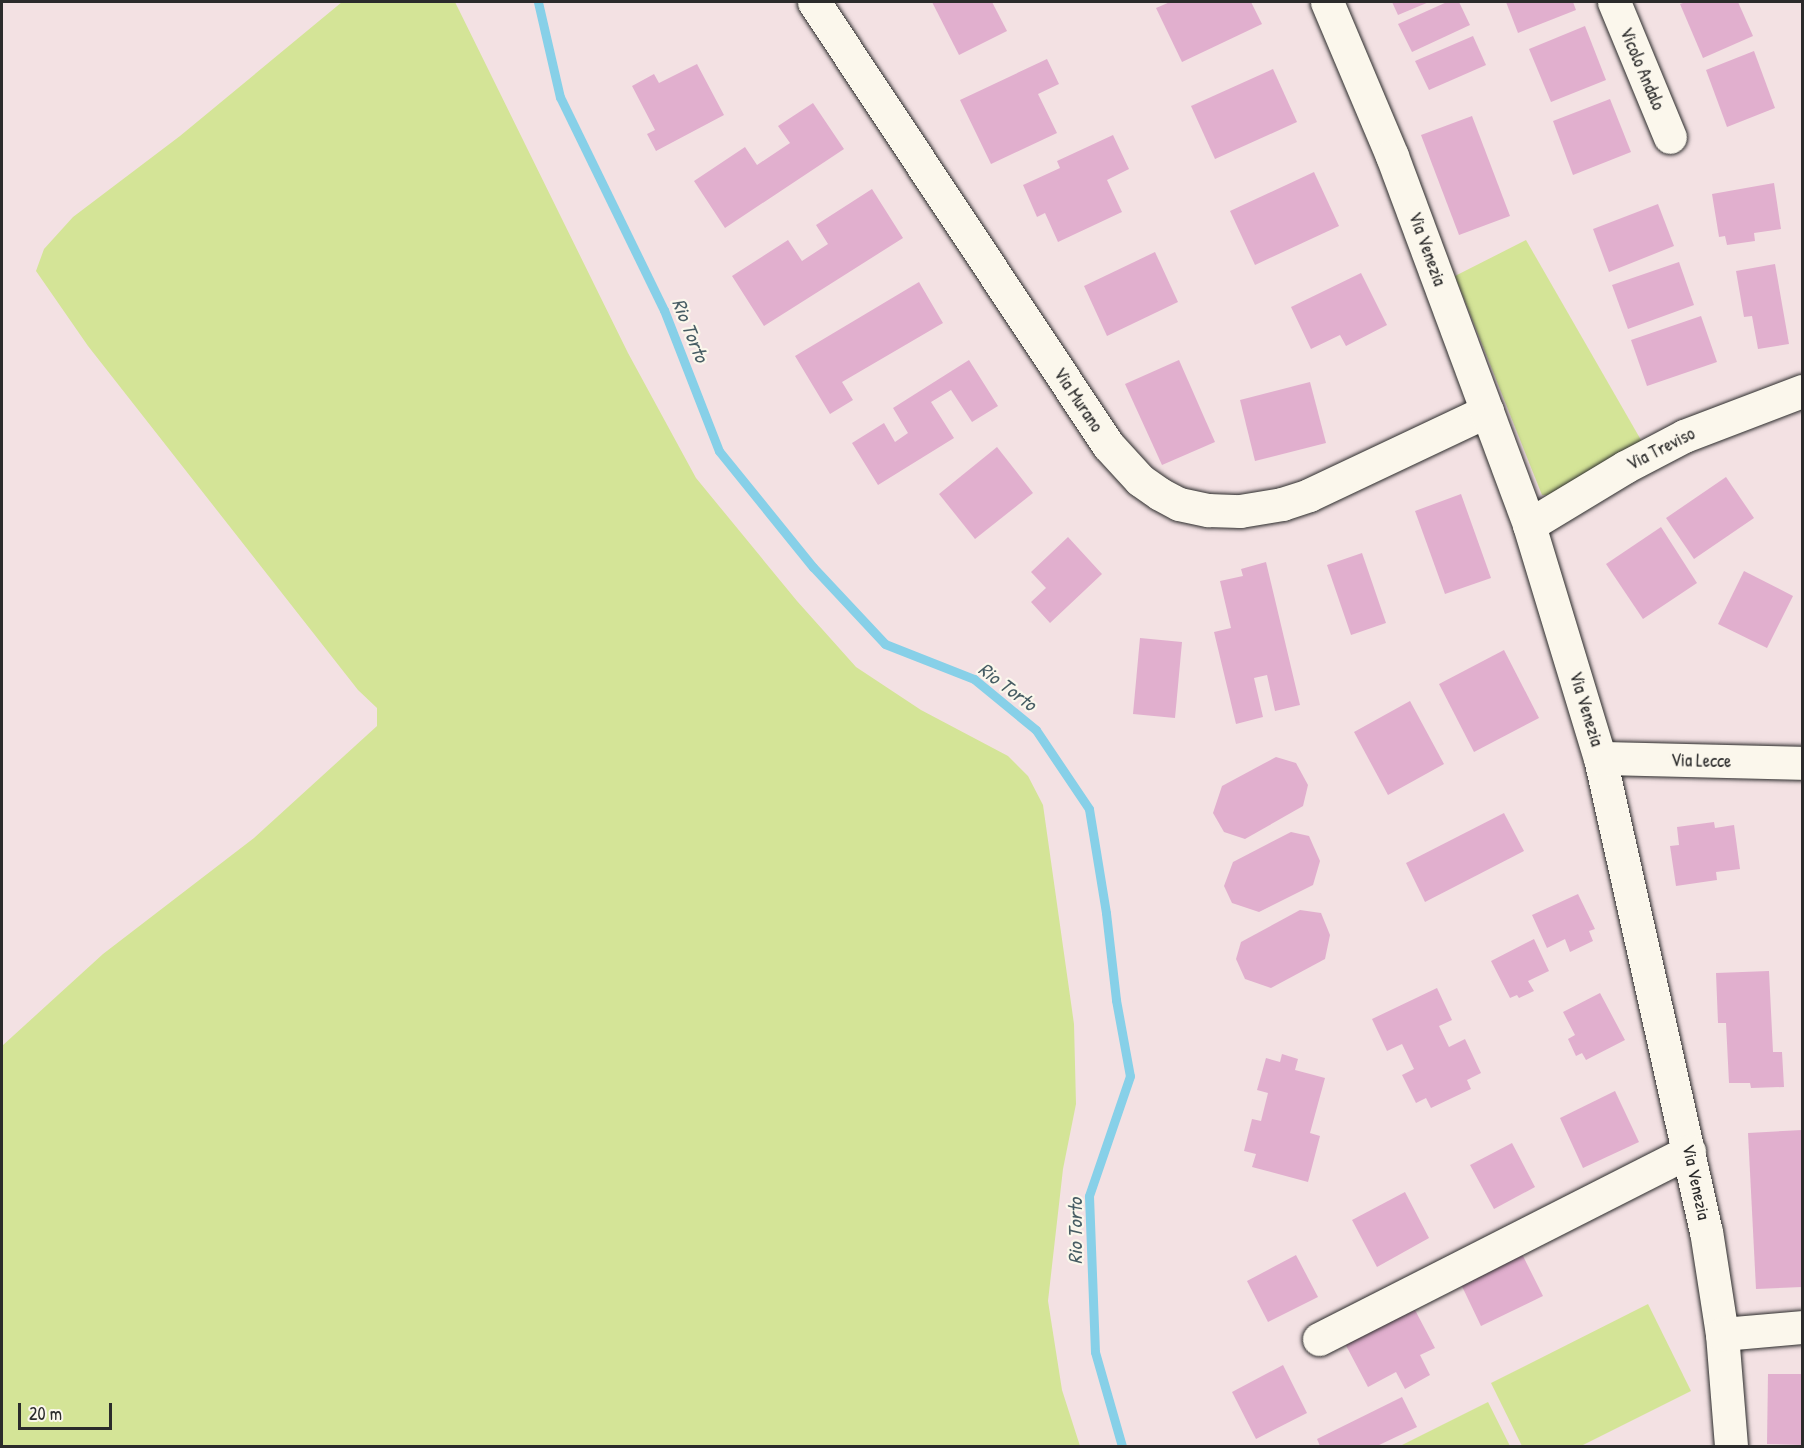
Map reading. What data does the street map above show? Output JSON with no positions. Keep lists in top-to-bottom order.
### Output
{
  "streets": {
    "street": [
      "Vicolo Andalo",
      "Via Venezia",
      "Via Murano",
      "Via Treviso",
      "Via Lecce"
    ]
  },
  "crossings": [
    ["Via Venezia", "Via Murano"],
    ["Via Venezia", "Via Treviso"],
    ["Via Venezia", "Via Lecce"]
  ],
  "water": ["Rio Torto"],
  "scale_bar": "20 m"
}
